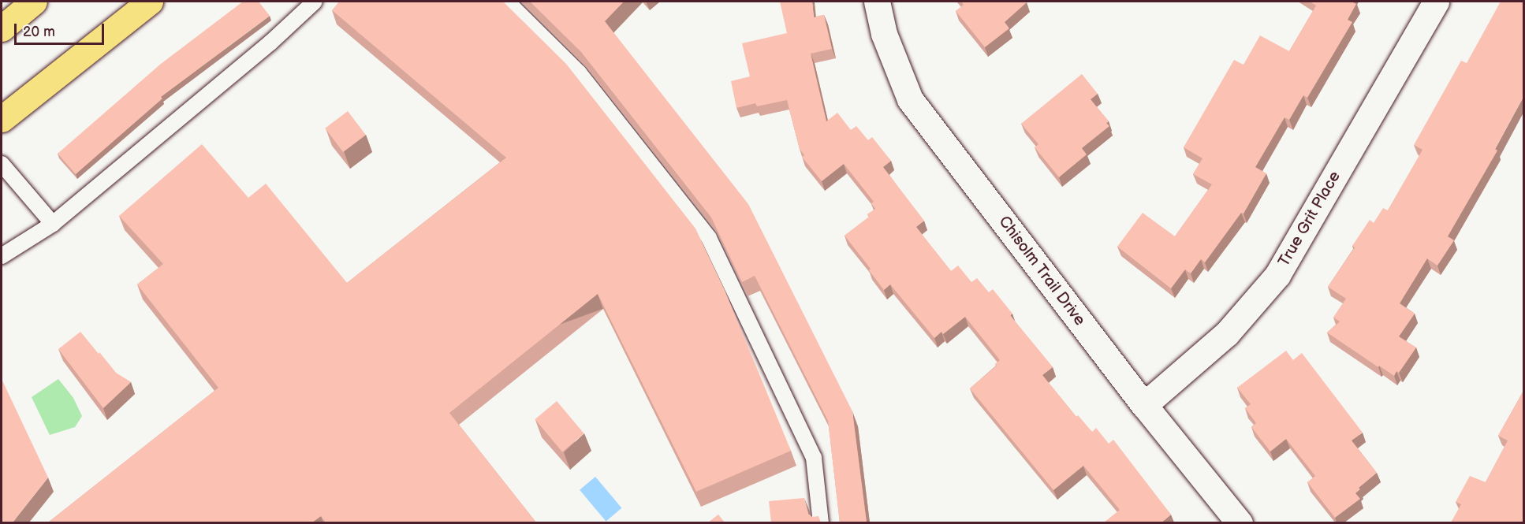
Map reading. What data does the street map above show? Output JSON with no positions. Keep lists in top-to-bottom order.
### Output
{
  "streets": {
    "street": ["True Grit Place", "Chisolm Trail Drive"]
  },
  "crossings": [
    ["True Grit Place", "Chisolm Trail Drive"]
  ],
  "scale_bar": "20 m"
}
